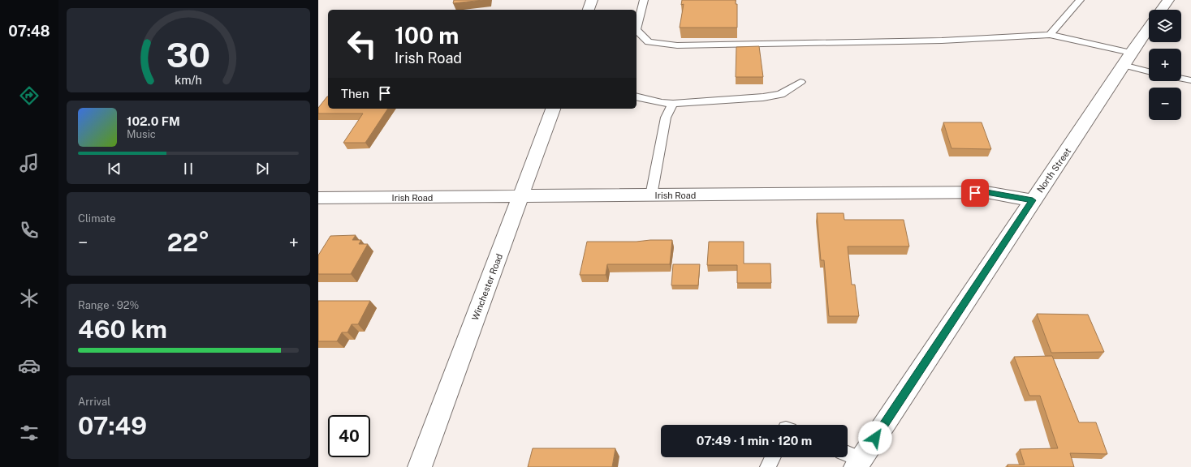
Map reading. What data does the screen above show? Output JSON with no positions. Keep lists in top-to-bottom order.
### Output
{
  "streets": {
    "street": ["North Street", "Irish Road", "Winchester Road"]
  },
  "crossings": [
    ["North Street", "Irish Road"],
    ["Irish Road", "Winchester Road"]
  ],
  "page": {
    "tabs": "07:48",
    "map_buttons": ["+", "−"],
    "turn": ["100 m", "Irish Road"],
    "then": "Then",
    "song": ["102.0 FM", "Music"],
    "tile": [
      "Climate",
      ["Range · 92%", "460 km"],
      ["Arrival", "07:49"]
    ],
    "heat": ["−", "22°", "+"],
    "limit": "40",
    "trip": "07:49 · 1 min · 120 m",
    "gauge": ["30", "km/h"]
  }
}
